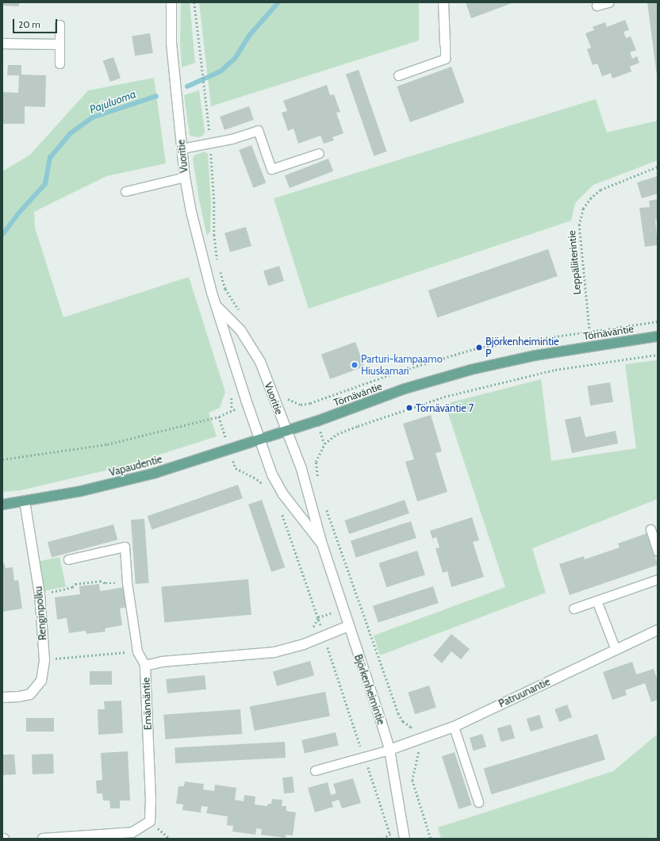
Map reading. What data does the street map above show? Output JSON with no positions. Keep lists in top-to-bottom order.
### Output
{
  "streets": {
    "main road": ["Törnäväntie", "Vapaudentie"],
    "street": [
      "Vuoritie",
      "Renginpolku",
      "Björkenheimintie",
      "Patruunantie",
      "Emännäntie"
    ],
    "path": ["Leppäliiterintie"]
  },
  "crossings": [
    ["Vuoritie", "Törnäväntie"],
    ["Vuoritie", "Vapaudentie"],
    ["Vuoritie", "Björkenheimintie"],
    ["Leppäliiterintie", "Törnäväntie"],
    ["Törnäväntie", "Vapaudentie"],
    ["Törnäväntie", "Björkenheimintie"],
    ["Vapaudentie", "Renginpolku"],
    ["Vapaudentie", "Björkenheimintie"],
    ["Björkenheimintie", "Patruunantie"],
    ["Björkenheimintie", "Emännäntie"]
  ],
  "water": ["Pajuluoma"],
  "places": ["Björkenheimintie P", "Parturi-kampaamo Hiuskamari", "Törnäväntie 7"],
  "scale_bar": "20 m"
}
